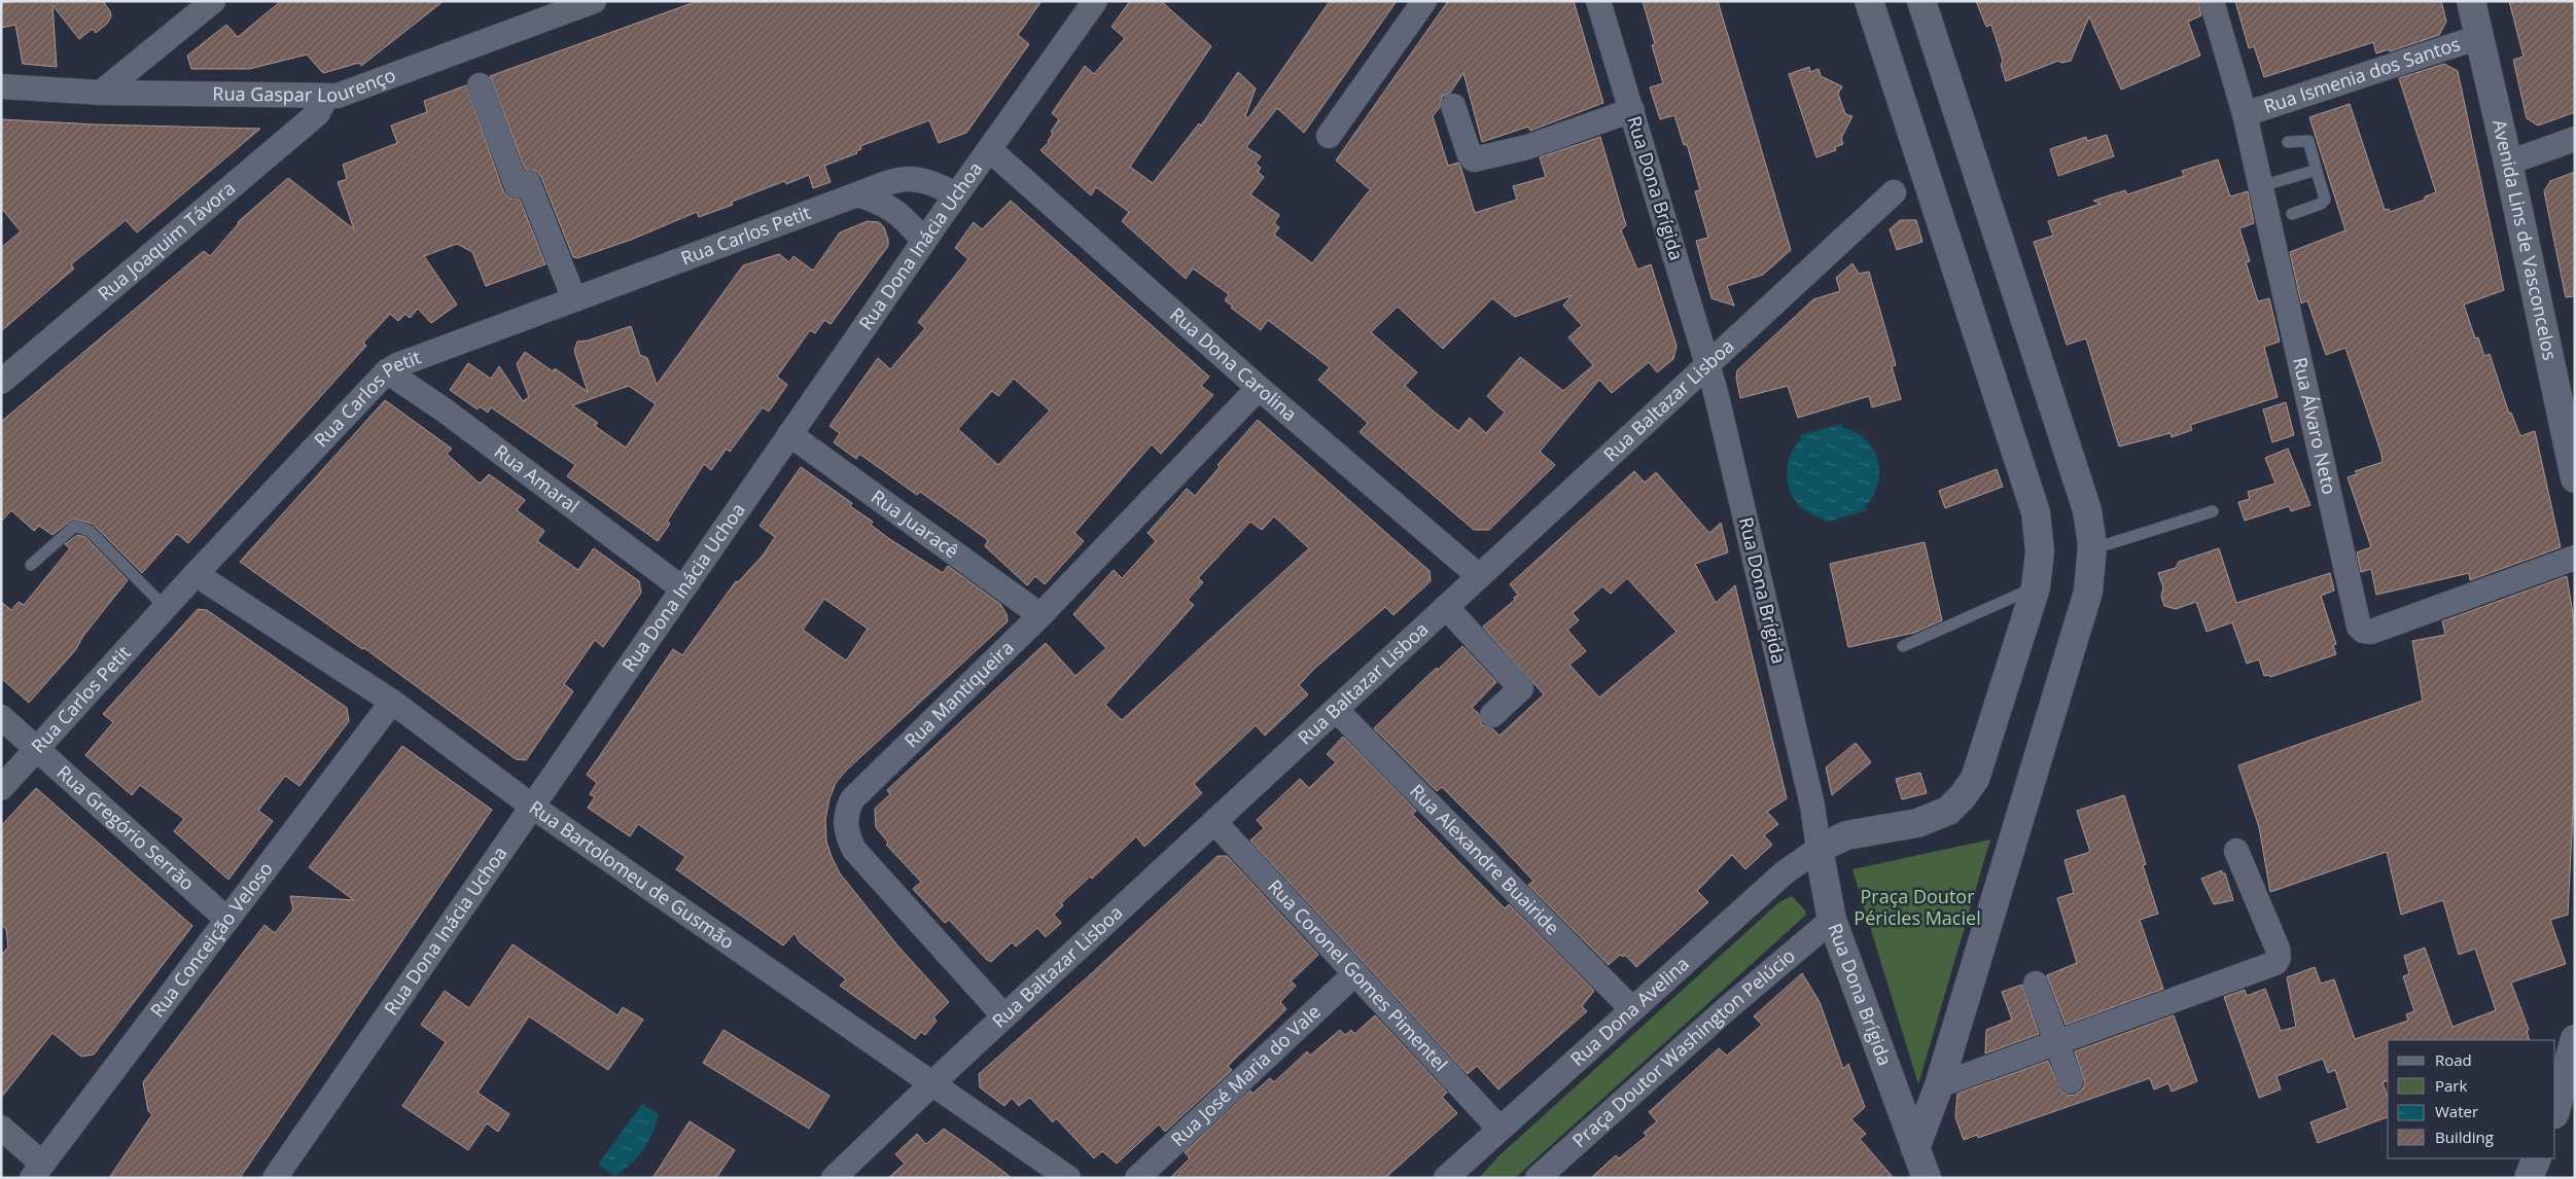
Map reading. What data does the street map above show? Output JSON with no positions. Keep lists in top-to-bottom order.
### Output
{
  "streets": {
    "street": [
      "Rua Ismenia dos Santos",
      "Rua Gaspar Lourenço",
      "Rua Dona Brígida",
      "Rua Carlos Petit",
      "Avenida Lins de Vasconcelos",
      "Rua Joaquim Távora",
      "Rua Dona Inácia Uchoa",
      "Rua Dona Carolina",
      "Rua Baltazar Lisboa",
      "Rua Álvaro Neto",
      "Rua Amaral",
      "Rua Juaracê",
      "Rua Mantiqueira",
      "Rua Gregório Serrão",
      "Rua Alexandre Buairide",
      "Rua Bartolomeu de Gusmão",
      "Rua Conceição Veloso",
      "Rua Coronel Gomes Pimentel",
      "Rua Dona Avelina",
      "Praça Doutor Washington Pelúcio",
      "Rua José Maria do Vale"
    ]
  },
  "crossings": [
    ["Rua Ismenia dos Santos", "Avenida Lins de Vasconcelos"],
    ["Rua Ismenia dos Santos", "Rua Álvaro Neto"],
    ["Rua Gaspar Lourenço", "Rua Joaquim Távora"],
    ["Rua Dona Brígida", "Rua Baltazar Lisboa"],
    ["Rua Dona Brígida", "Rua Dona Avelina"],
    ["Rua Dona Brígida", "Praça Doutor Washington Pelúcio"],
    ["Rua Carlos Petit", "Rua Dona Inácia Uchoa"],
    ["Rua Carlos Petit", "Rua Amaral"],
    ["Rua Carlos Petit", "Rua Gregório Serrão"],
    ["Rua Carlos Petit", "Rua Bartolomeu de Gusmão"],
    ["Rua Dona Inácia Uchoa", "Rua Dona Carolina"],
    ["Rua Dona Inácia Uchoa", "Rua Amaral"],
    ["Rua Dona Inácia Uchoa", "Rua Juaracê"],
    ["Rua Dona Inácia Uchoa", "Rua Bartolomeu de Gusmão"],
    ["Rua Dona Carolina", "Rua Baltazar Lisboa"],
    ["Rua Dona Carolina", "Rua Mantiqueira"],
    ["Rua Baltazar Lisboa", "Rua Mantiqueira"],
    ["Rua Baltazar Lisboa", "Rua Alexandre Buairide"],
    ["Rua Baltazar Lisboa", "Rua Bartolomeu de Gusmão"],
    ["Rua Baltazar Lisboa", "Rua Coronel Gomes Pimentel"],
    ["Rua Juaracê", "Rua Mantiqueira"],
    ["Rua Gregório Serrão", "Rua Conceição Veloso"],
    ["Rua Alexandre Buairide", "Rua Dona Avelina"],
    ["Rua Bartolomeu de Gusmão", "Rua Conceição Veloso"],
    ["Rua Coronel Gomes Pimentel", "Rua Dona Avelina"],
    ["Rua Coronel Gomes Pimentel", "Rua José Maria do Vale"]
  ],
  "parks": ["Praça Doutor Péricles Maciel"],
  "legend": [
    "Road",
    "Park",
    "Water",
    "Building"
  ]
}
